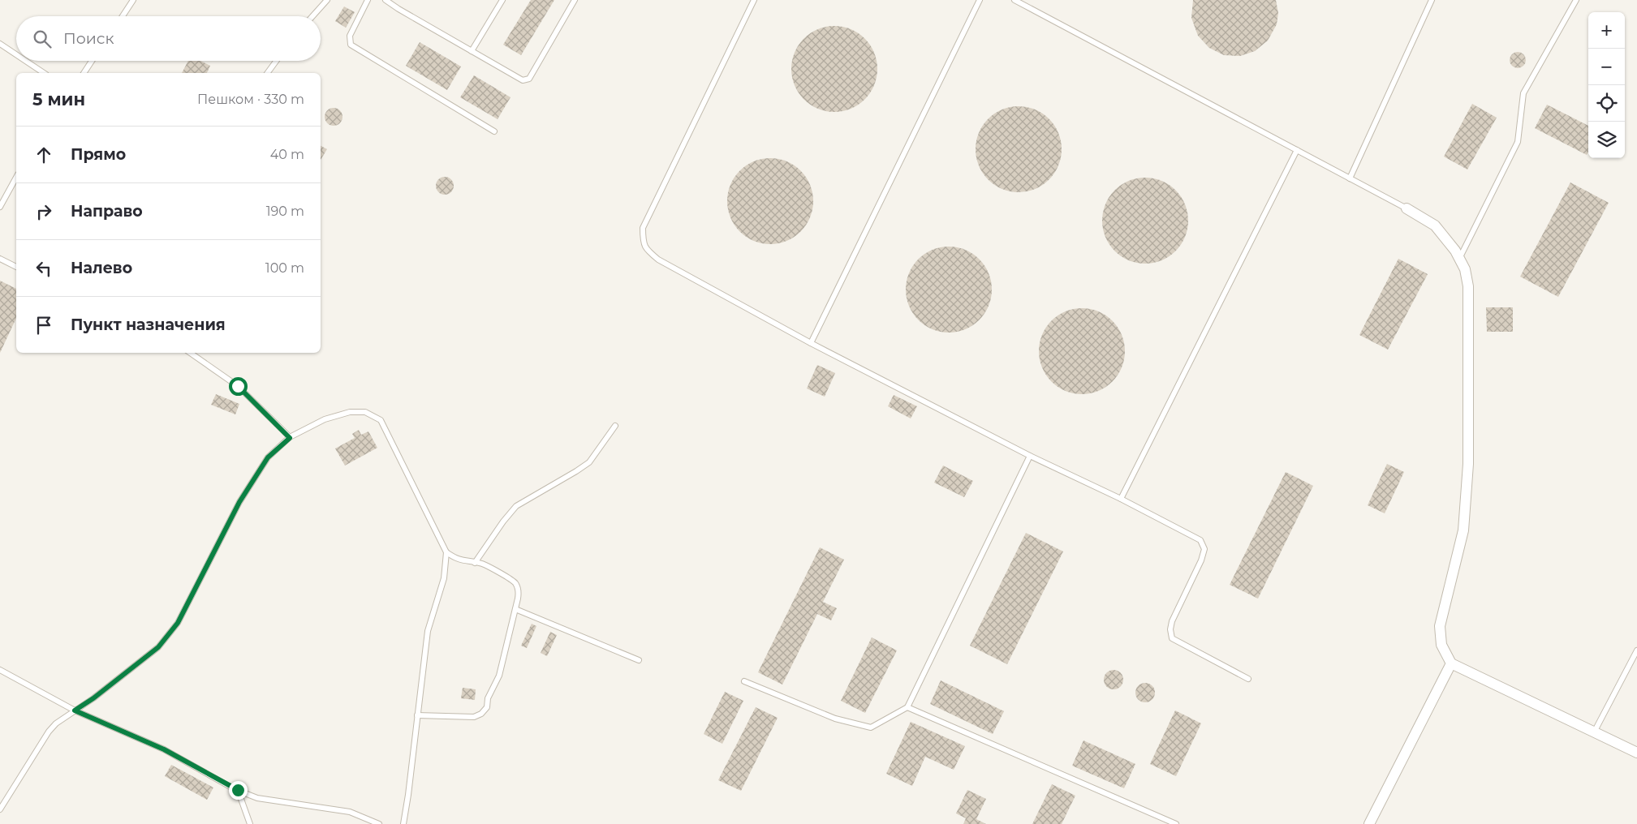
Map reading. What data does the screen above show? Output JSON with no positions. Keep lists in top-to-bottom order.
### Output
{
  "page": {
    "map_buttons": ["+", "−"],
    "search": "Поиск",
    "heading": ["5 мин", "Пешком · 330 m"],
    "list": [
      ["Прямо", "40 m"],
      ["Направо", "190 m"],
      ["Налево", "100 m"],
      "Пункт назначения"
    ]
  }
}
